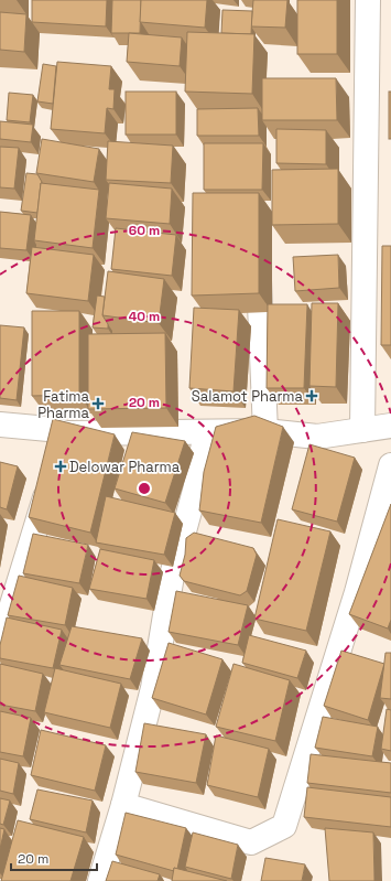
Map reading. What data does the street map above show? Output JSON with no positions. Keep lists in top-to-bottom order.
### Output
{
  "places": {
    "health": ["Salamot Pharma", "Fatima Pharma", "Delowar Pharma"]
  },
  "scale_bar": "20 m",
  "rings": ["60 m", "40 m", "20 m"]
}
